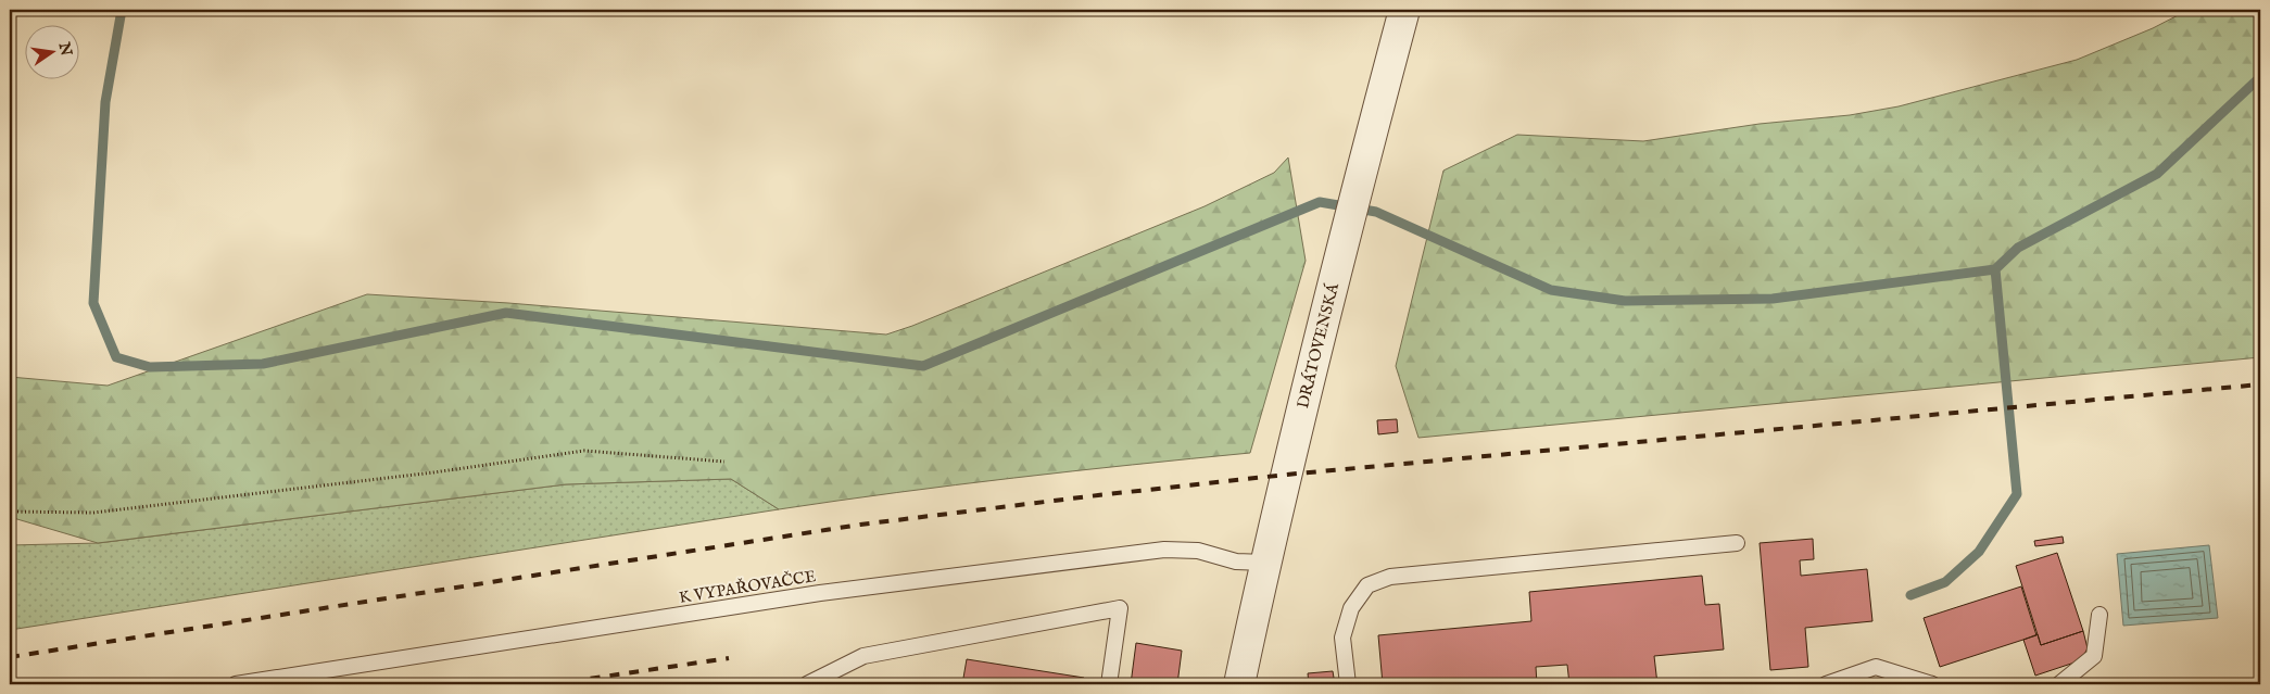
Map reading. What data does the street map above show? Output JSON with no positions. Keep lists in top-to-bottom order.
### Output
{
  "streets": {
    "street": ["DRÁTOVENSKÁ"],
    "lane": ["K VYPAŘOVAČCE"]
  },
  "crossings": [
    ["DRÁTOVENSKÁ", "K VYPAŘOVAČCE"]
  ],
  "north": "right"
}
